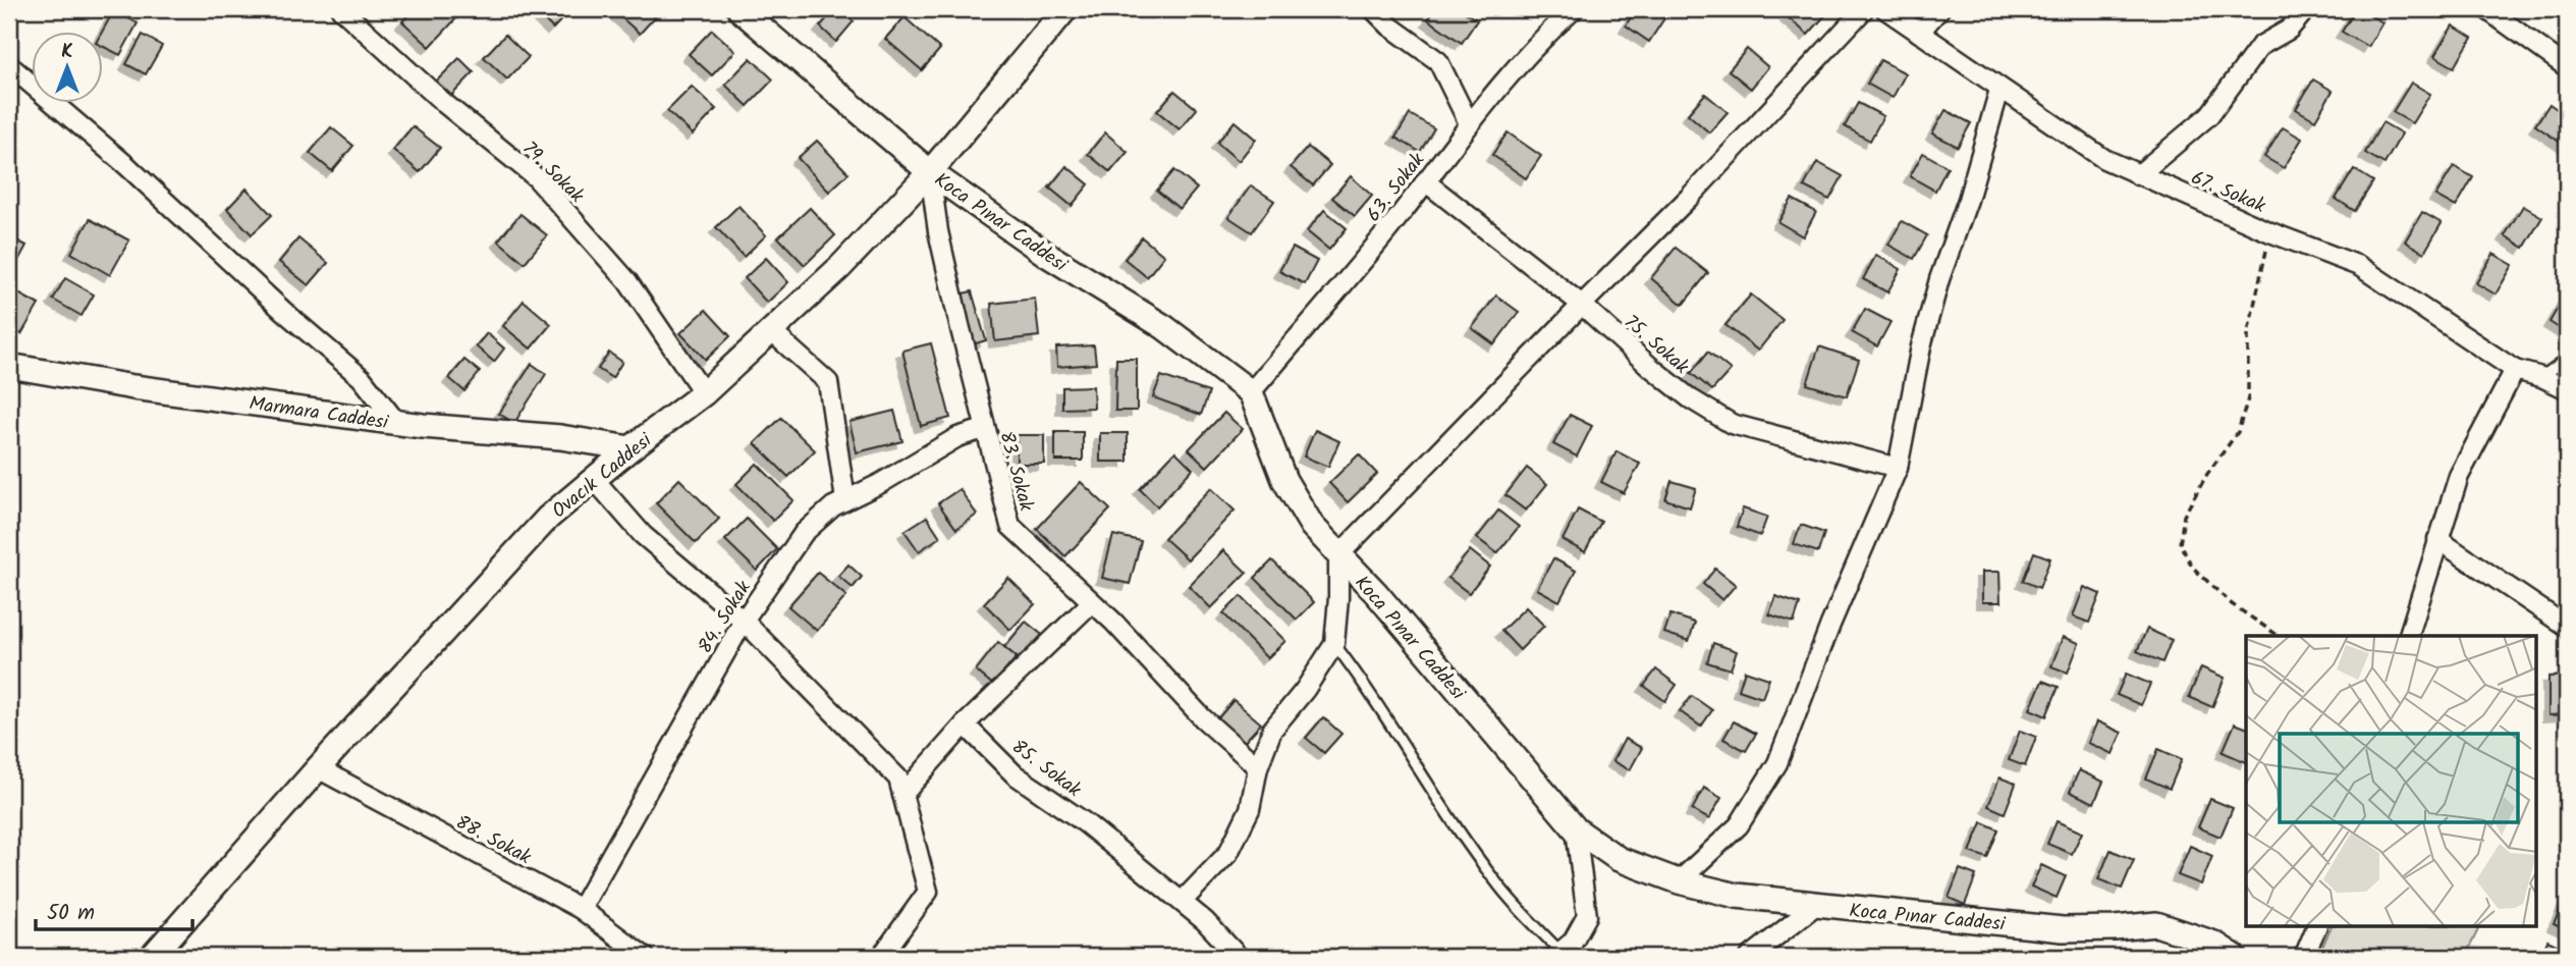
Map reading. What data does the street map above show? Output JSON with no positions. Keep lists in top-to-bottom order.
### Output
{
  "streets": {
    "street": [
      "79. Sokak",
      "63. Sokak",
      "67. Sokak",
      "Koca Pınar Caddesi",
      "75. Sokak",
      "Marmara Caddesi",
      "83. Sokak",
      "Ovacık Caddesi",
      "84. Sokak",
      "85. Sokak",
      "88. Sokak"
    ]
  },
  "crossings": [
    ["79. Sokak", "Ovacık Caddesi"],
    ["63. Sokak", "Koca Pınar Caddesi"],
    ["63. Sokak", "75. Sokak"],
    ["Koca Pınar Caddesi", "83. Sokak"],
    ["Koca Pınar Caddesi", "Ovacık Caddesi"],
    ["Marmara Caddesi", "Ovacık Caddesi"],
    ["83. Sokak", "Ovacık Caddesi"],
    ["83. Sokak", "84. Sokak"],
    ["Ovacık Caddesi", "88. Sokak"],
    ["84. Sokak", "88. Sokak"]
  ],
  "scale_bar": "50 m",
  "north": "top"
}
